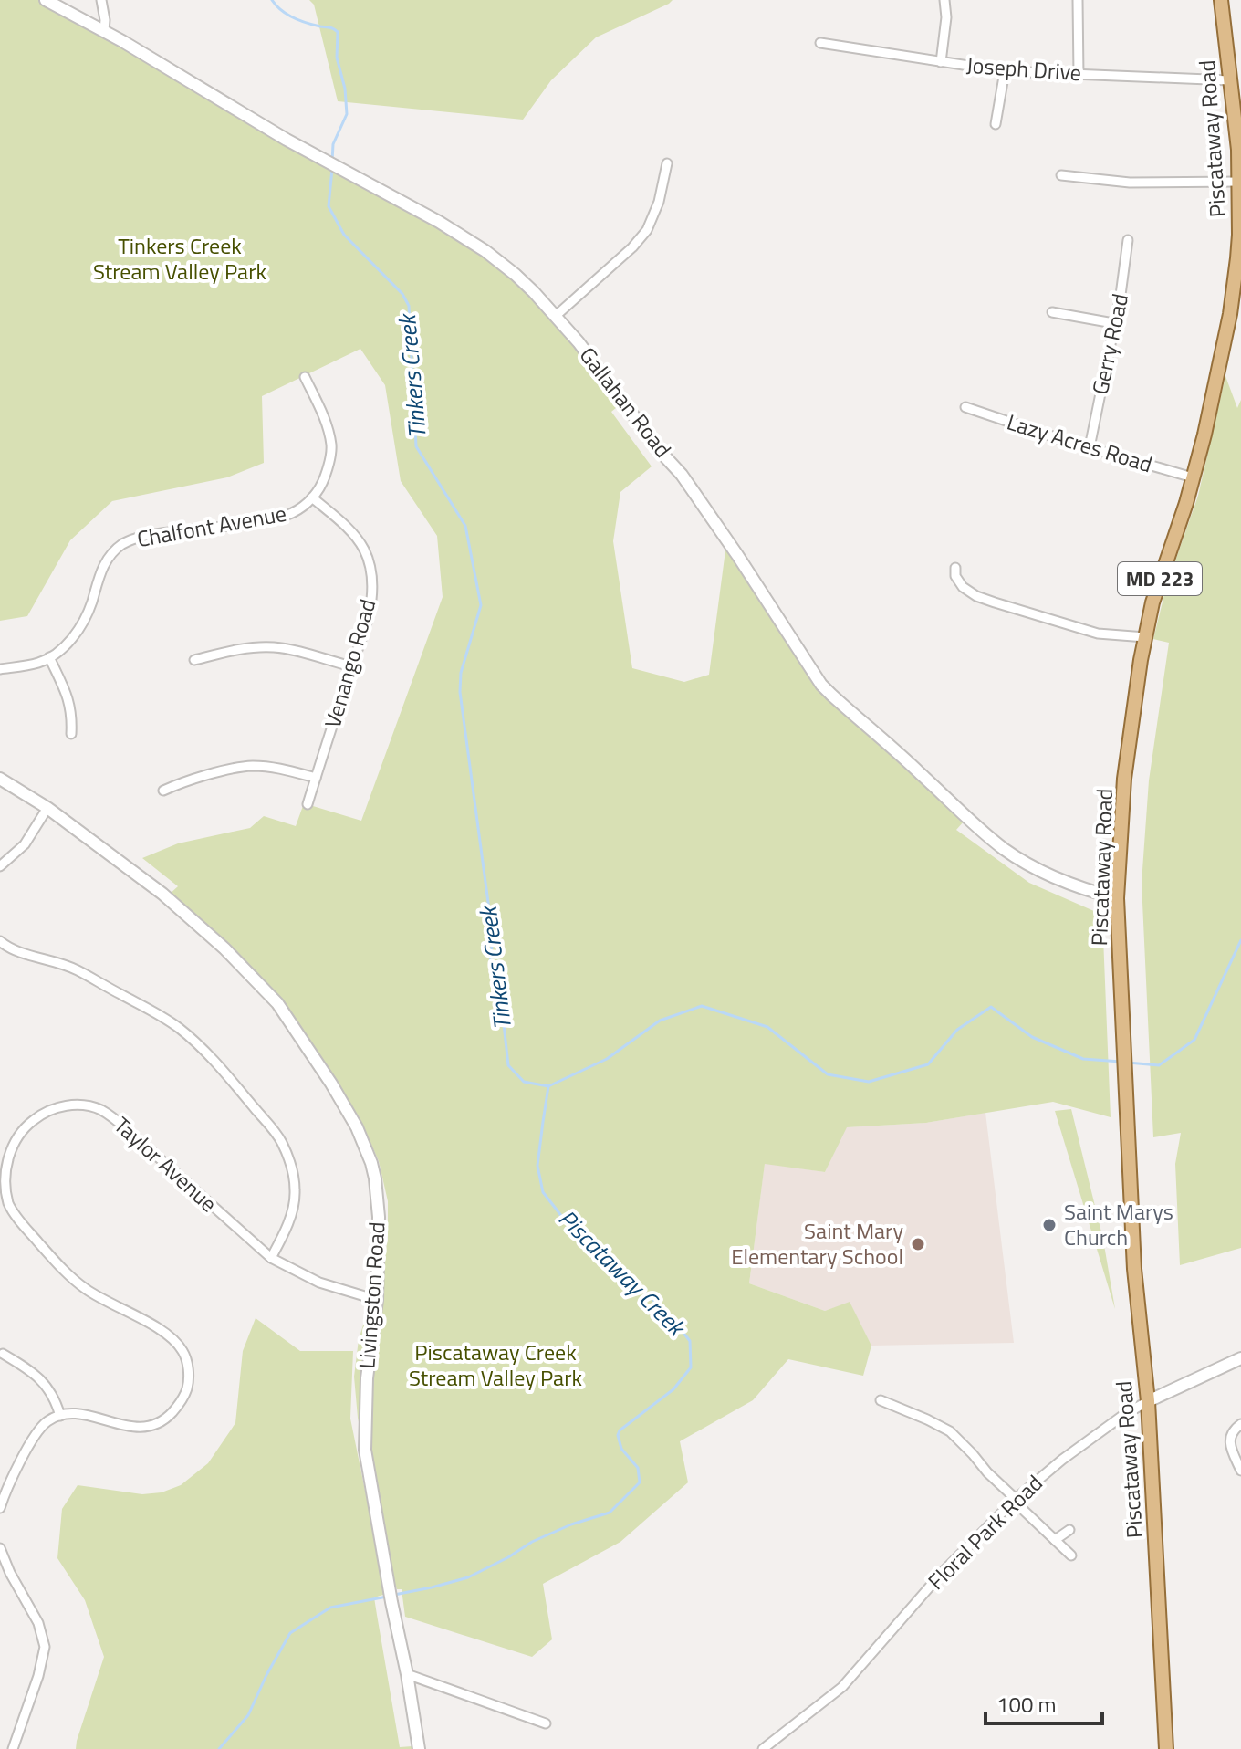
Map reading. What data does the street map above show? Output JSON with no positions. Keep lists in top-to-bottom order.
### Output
{
  "streets": {
    "main road": ["Piscataway Road", "MD 223"],
    "street": [
      "Joseph Drive",
      "Gerry Road",
      "Gallahan Road",
      "Lazy Acres Road",
      "Chalfont Avenue",
      "Venango Road",
      "Taylor Avenue",
      "Livingston Road",
      "Floral Park Road"
    ]
  },
  "crossings": [
    ["Joseph Drive", "Piscataway Road"],
    ["Piscataway Road", "Gallahan Road"],
    ["Piscataway Road", "Lazy Acres Road"],
    ["Piscataway Road", "Floral Park Road"],
    ["Gerry Road", "Lazy Acres Road"],
    ["Chalfont Avenue", "Venango Road"],
    ["Taylor Avenue", "Livingston Road"]
  ],
  "water": ["Tinkers Creek", "Piscataway Creek"],
  "parks": ["Tinkers Creek Stream Valley Park", "Piscataway Creek Stream Valley Park"],
  "places": ["Saint Marys Church", "Saint Mary Elementary School"],
  "scale_bar": "100 m"
}
